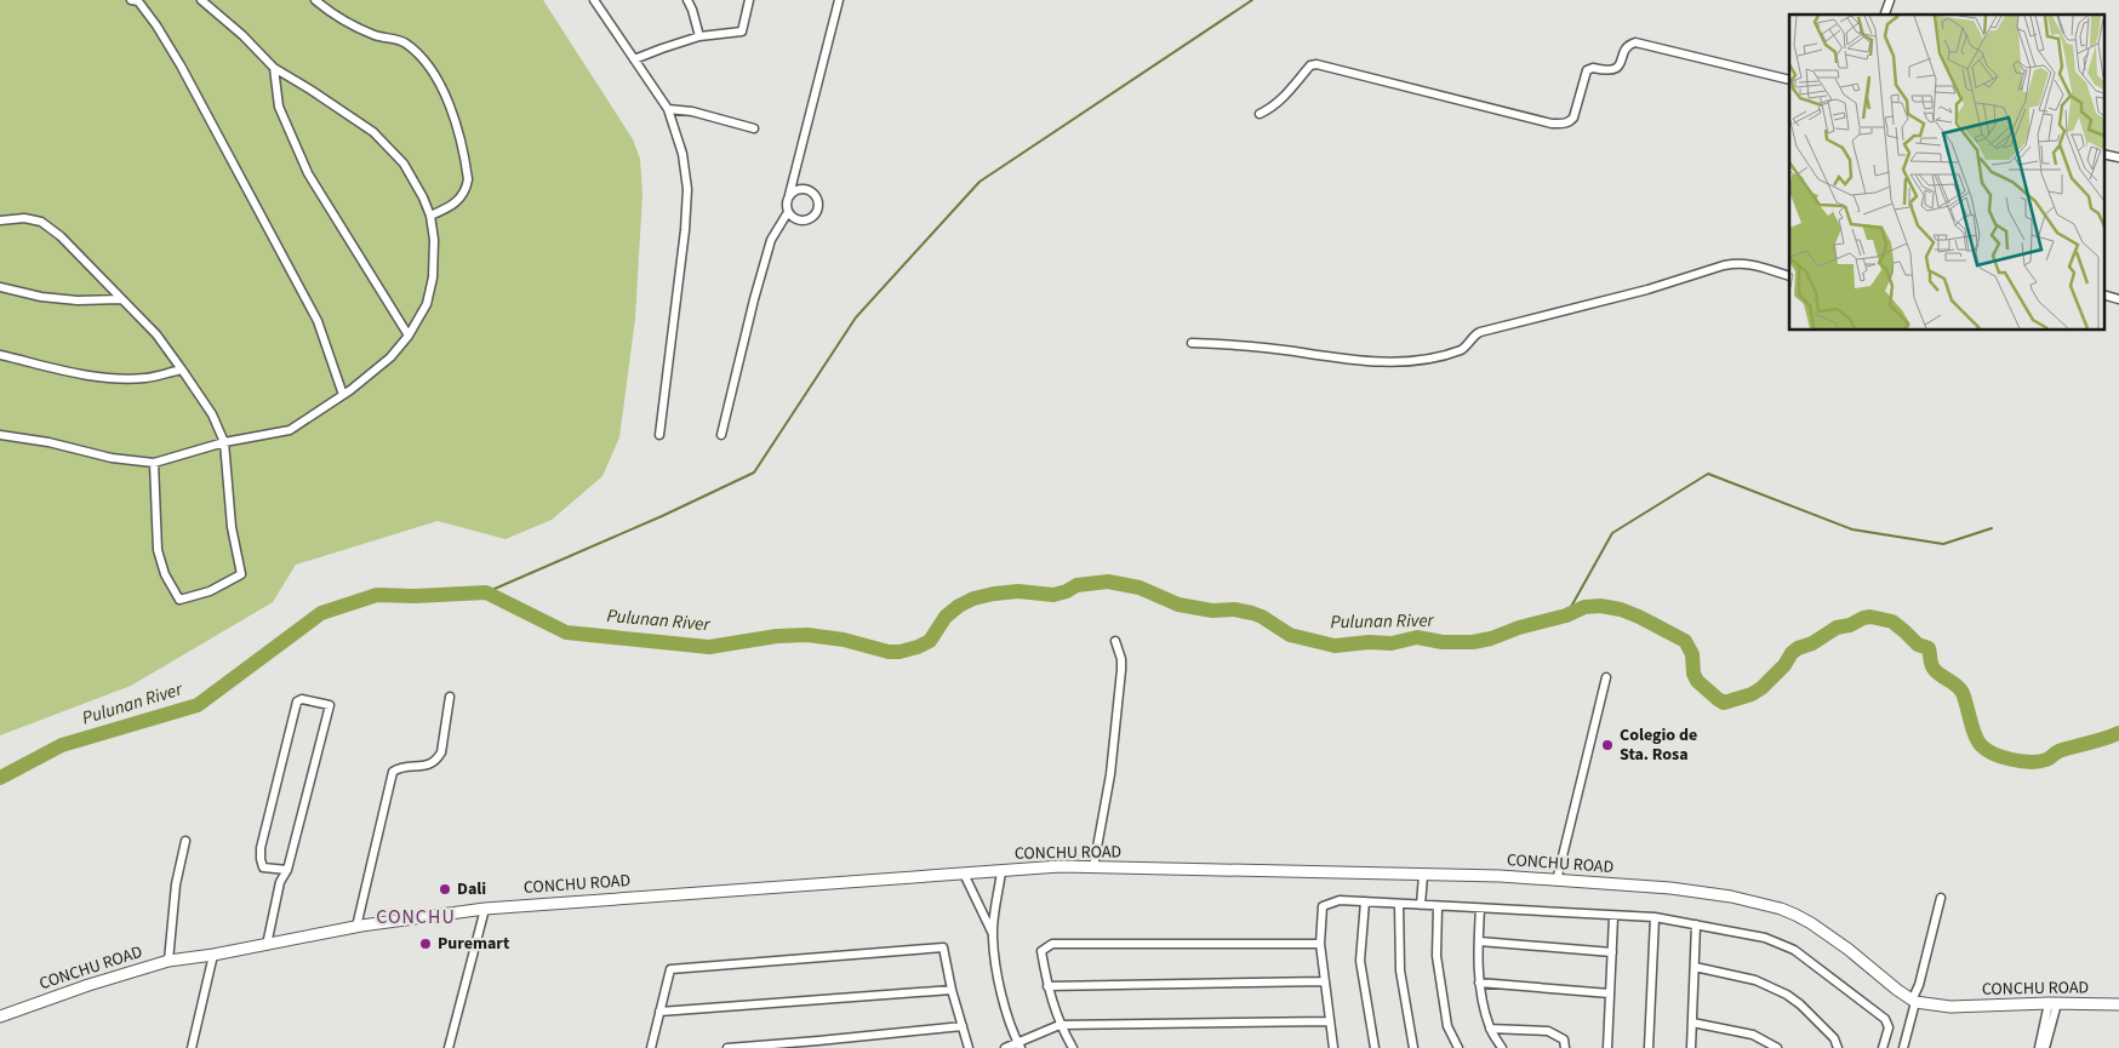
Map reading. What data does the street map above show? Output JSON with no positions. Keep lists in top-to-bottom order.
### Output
{
  "streets": {
    "main road": ["CONCHU ROAD"]
  },
  "districts": ["CONCHU"],
  "water": ["Pulunan River"],
  "places": ["Colegio de Sta. Rosa", "Dali", "Puremart"]
}
